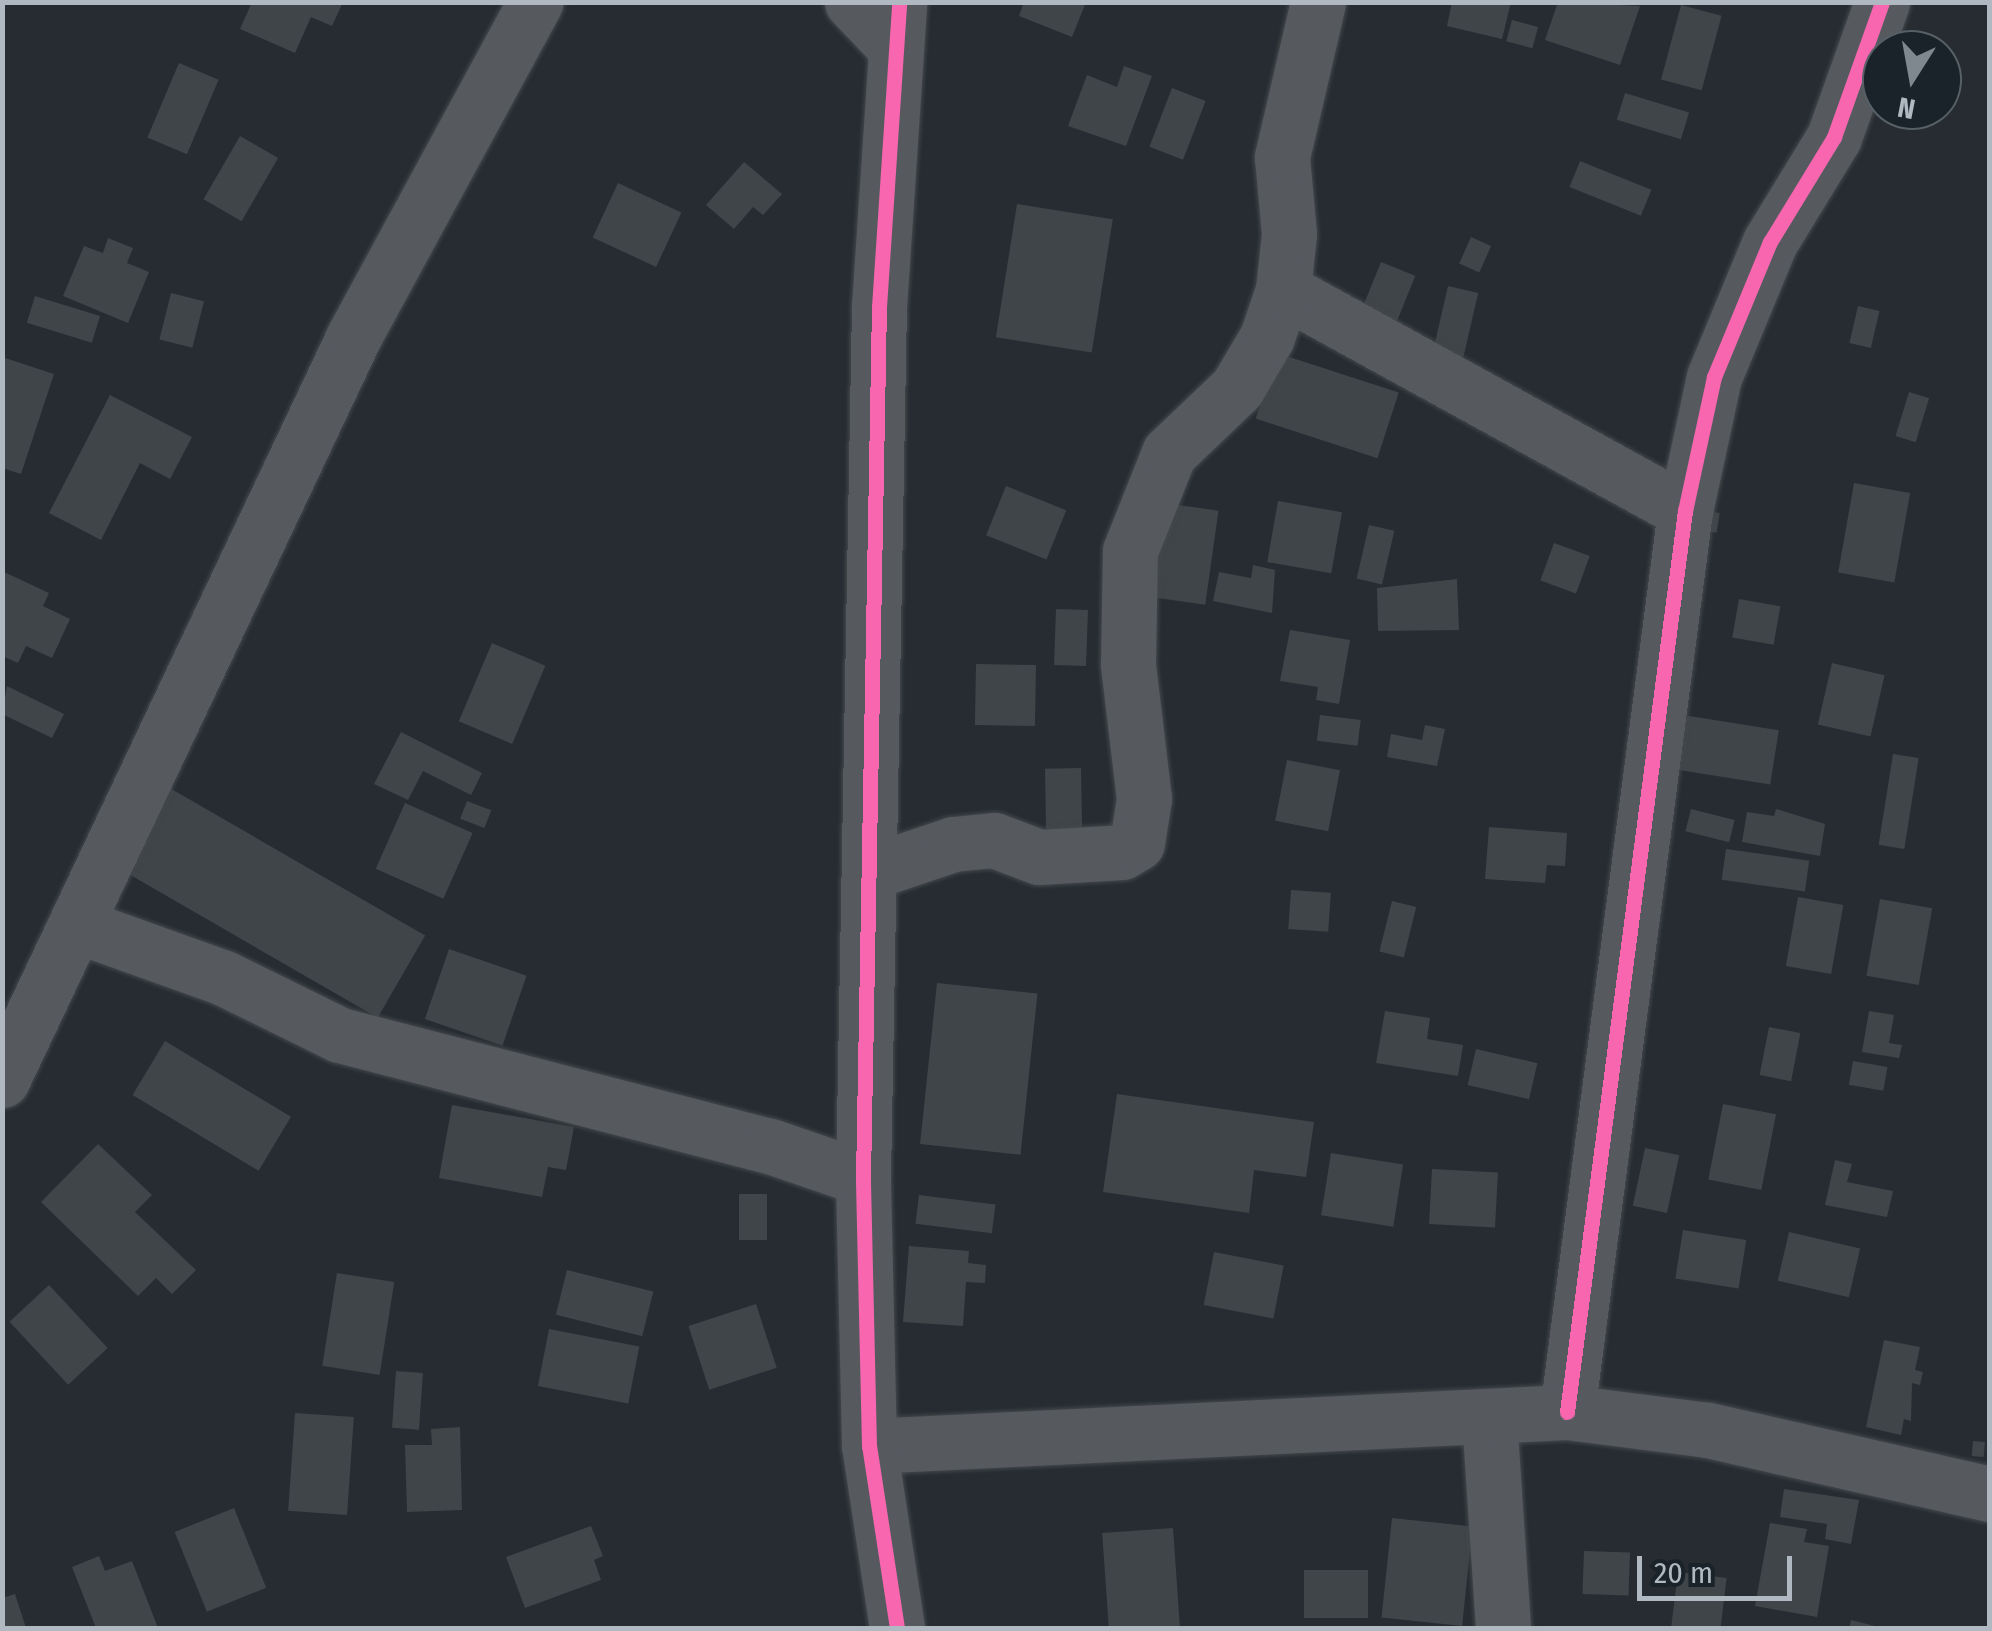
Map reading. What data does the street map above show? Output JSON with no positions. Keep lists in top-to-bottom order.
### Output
{
  "scale_bar": "20 m",
  "north": "bottom"
}
